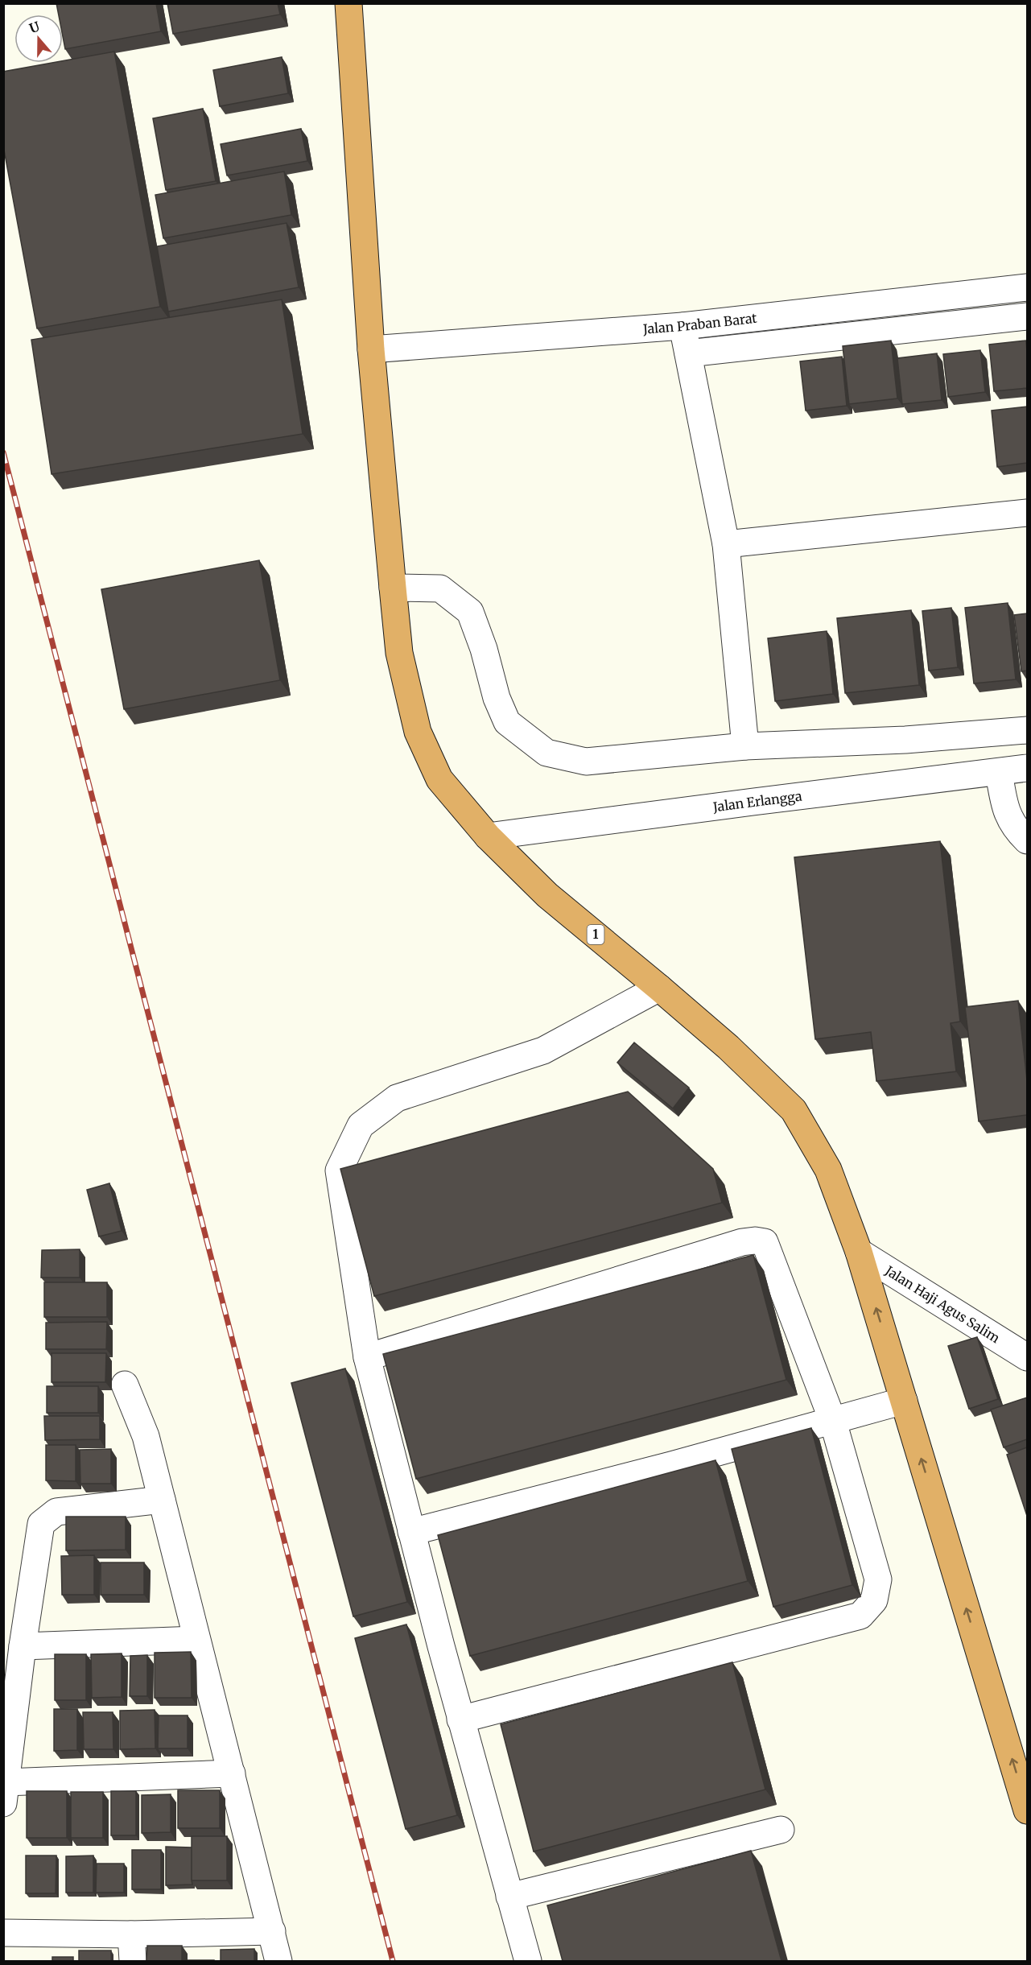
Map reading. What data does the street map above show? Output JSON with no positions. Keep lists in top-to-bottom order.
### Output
{
  "streets": {
    "highway": ["1"],
    "street": ["Jalan Praban Barat", "Jalan Erlangga", "Jalan Haji Agus Salim"]
  },
  "crossings": [
    ["Jalan Praban Barat", "1"],
    ["Jalan Erlangga", "1"],
    ["1", "Jalan Haji Agus Salim"]
  ],
  "north": "top"
}
